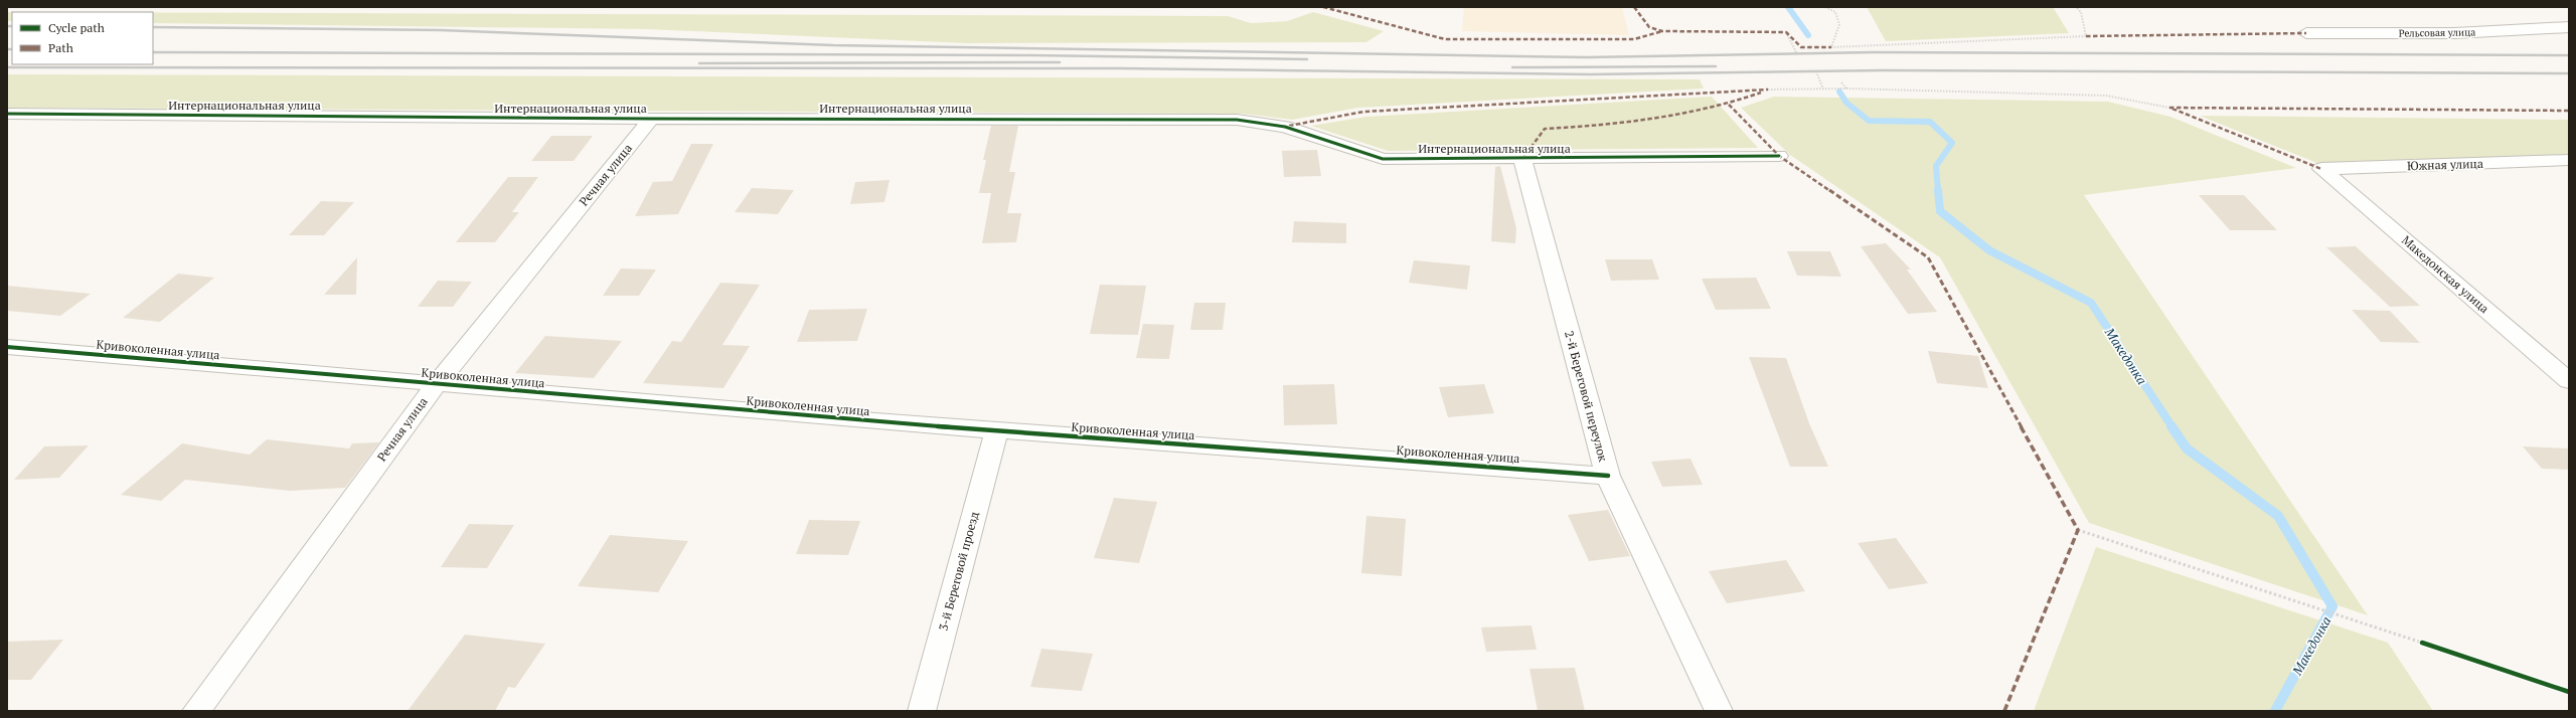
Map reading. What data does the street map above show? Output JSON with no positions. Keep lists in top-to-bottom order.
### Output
{
  "streets": {
    "street": [
      "Рельсовая улица",
      "Интернациональная улица",
      "Южная улица",
      "Речная улица",
      "Македонская улица",
      "Кривоколенная улица",
      "2-й Береговой переулок",
      "3-й Береговой проезд"
    ]
  },
  "crossings": [
    ["Интернациональная улица", "Речная улица"],
    ["Интернациональная улица", "2-й Береговой переулок"],
    ["Южная улица", "Македонская улица"],
    ["Речная улица", "Кривоколенная улица"],
    ["Кривоколенная улица", "2-й Береговой переулок"],
    ["Кривоколенная улица", "3-й Береговой проезд"]
  ],
  "water": ["Македонка"],
  "legend": ["Cycle path", "Path"]
}
